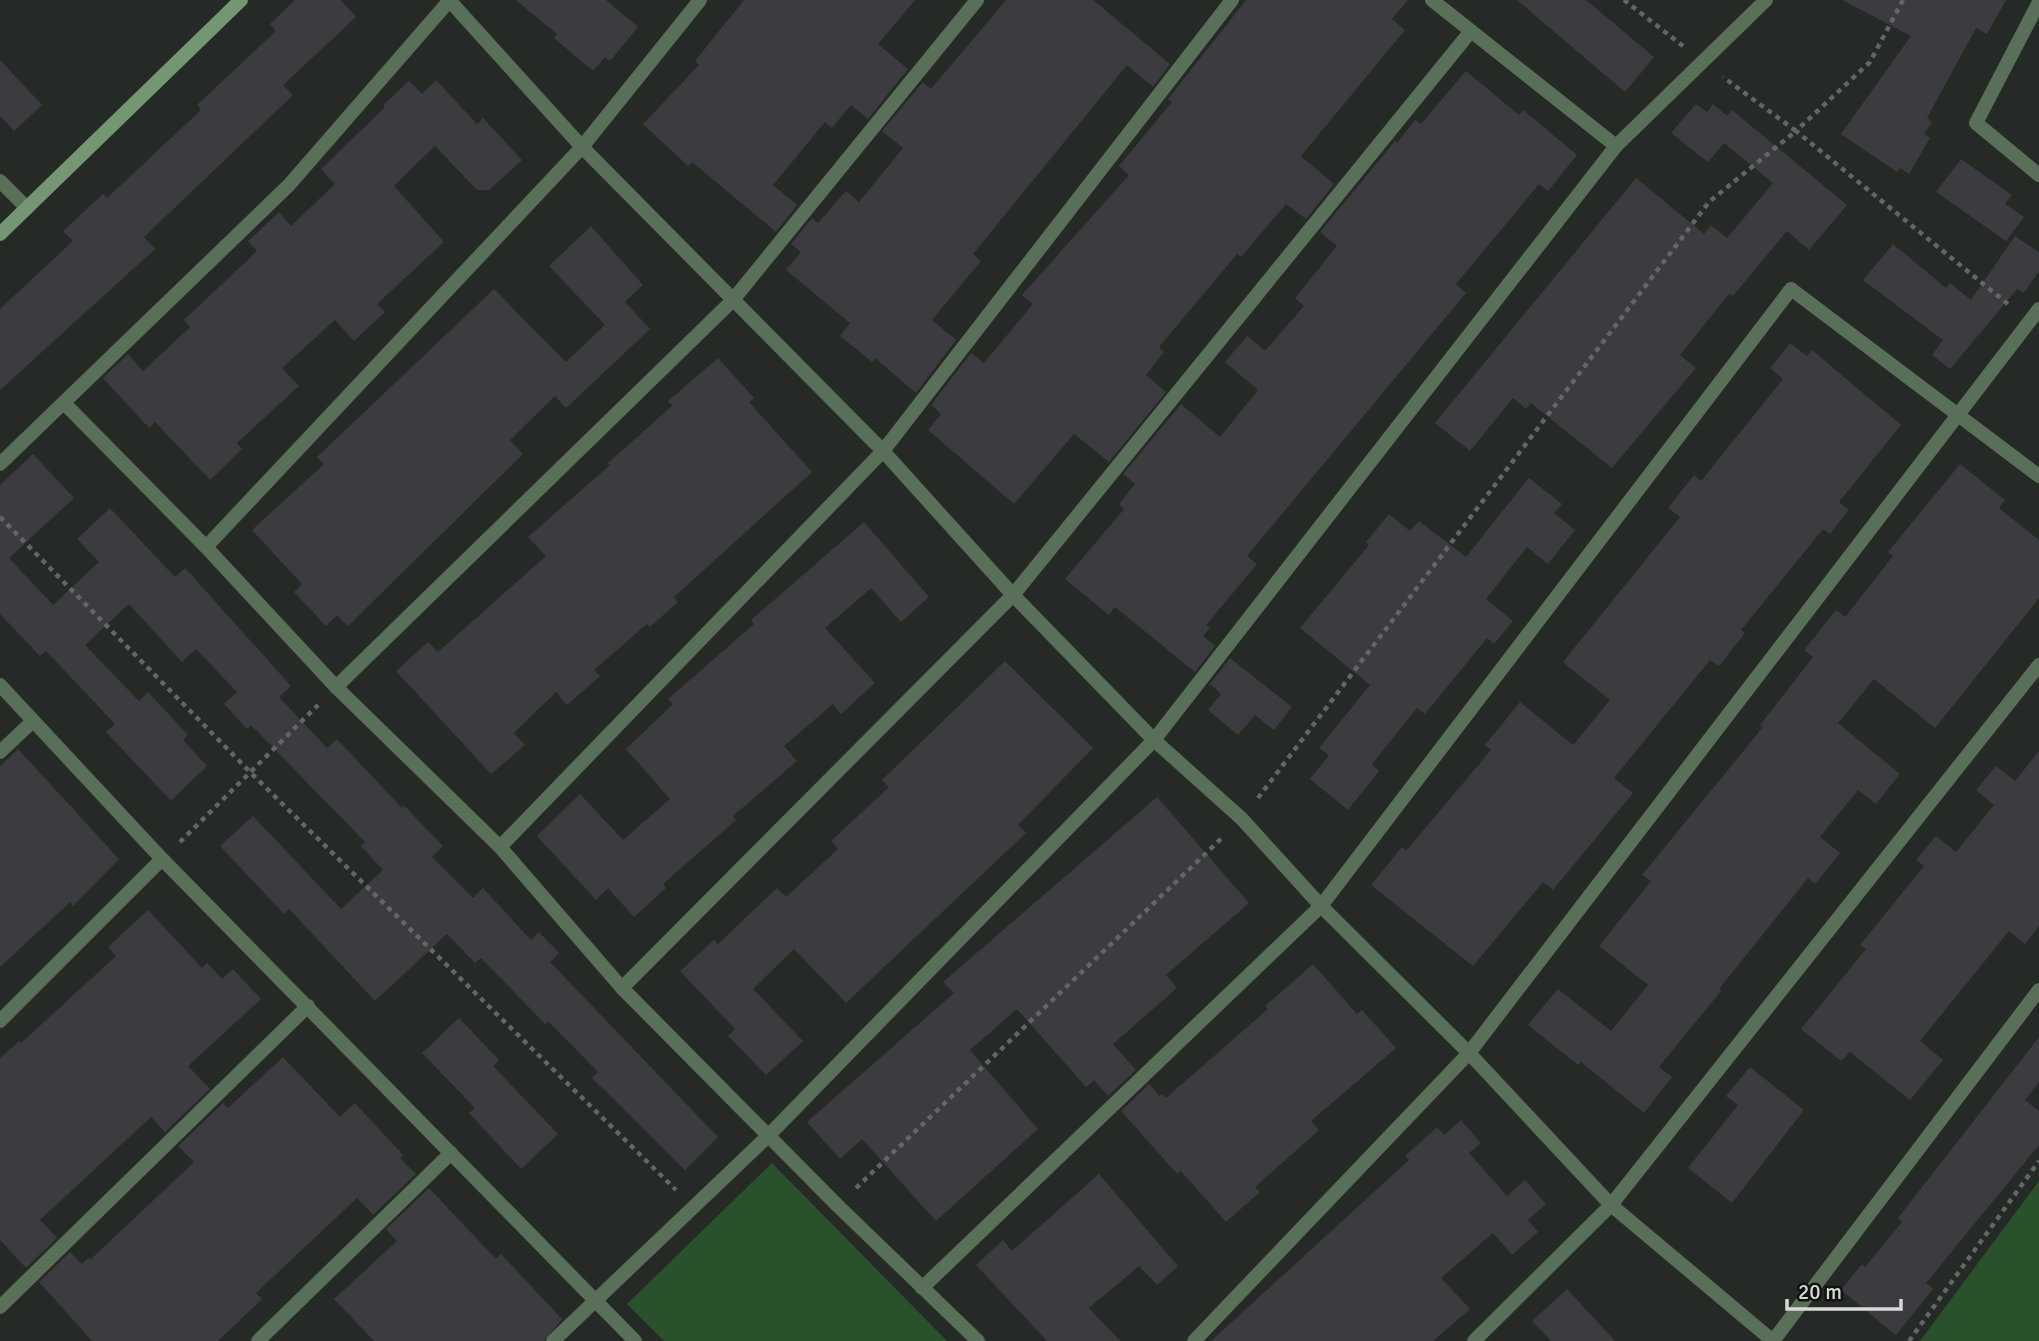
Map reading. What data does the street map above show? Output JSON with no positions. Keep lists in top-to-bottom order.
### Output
{
  "scale_bar": "20 m"
}
